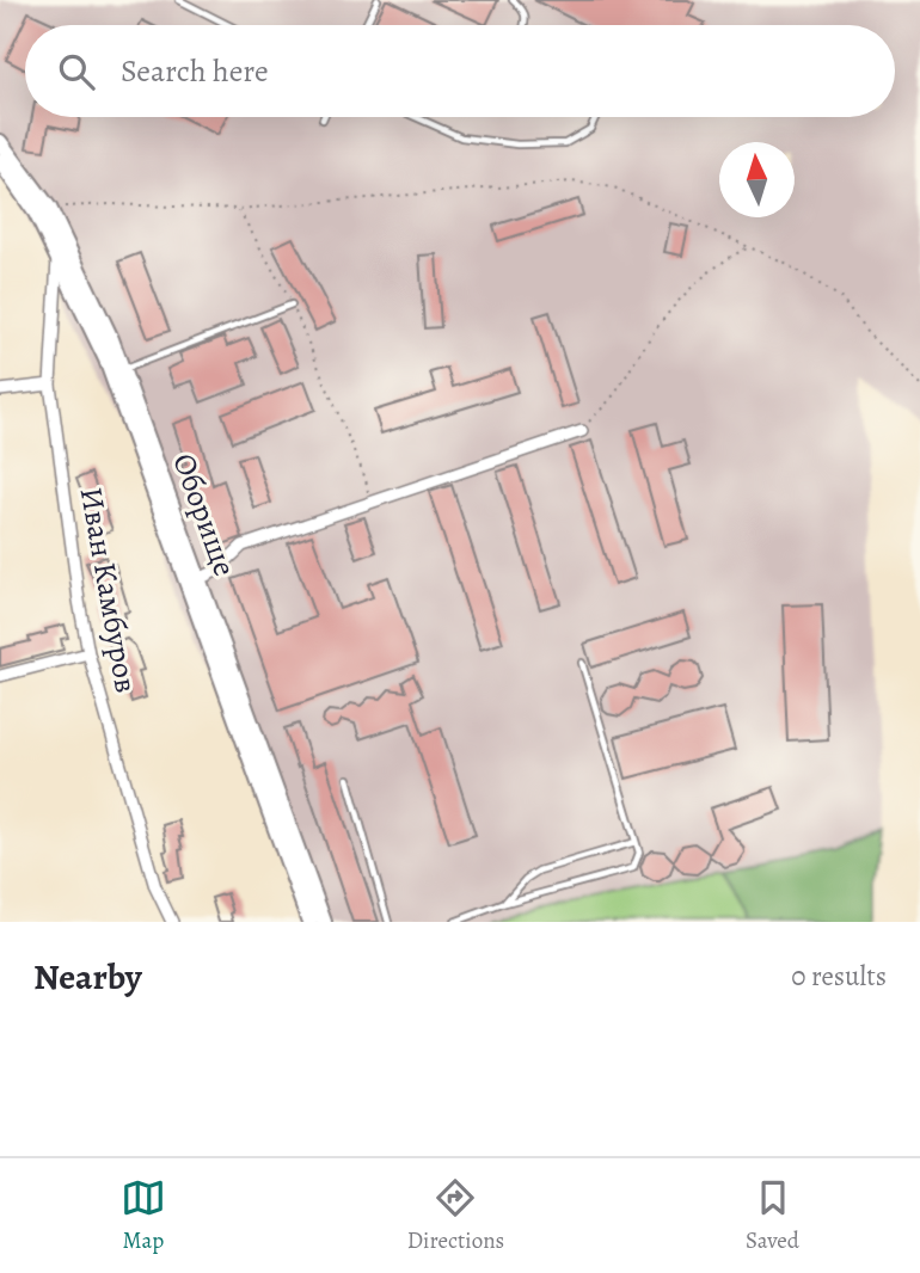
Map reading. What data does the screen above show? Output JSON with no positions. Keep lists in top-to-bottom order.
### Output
{
  "streets": {
    "main road": ["Оборище"],
    "street": ["Иван Камбуров"]
  },
  "crossings": [
    ["Оборище", "Иван Камбуров"]
  ],
  "north": "top",
  "page": {
    "search": "Search here",
    "heading": ["Nearby", "0 results"],
    "nav": ["Map", "Directions", "Saved"]
  }
}
